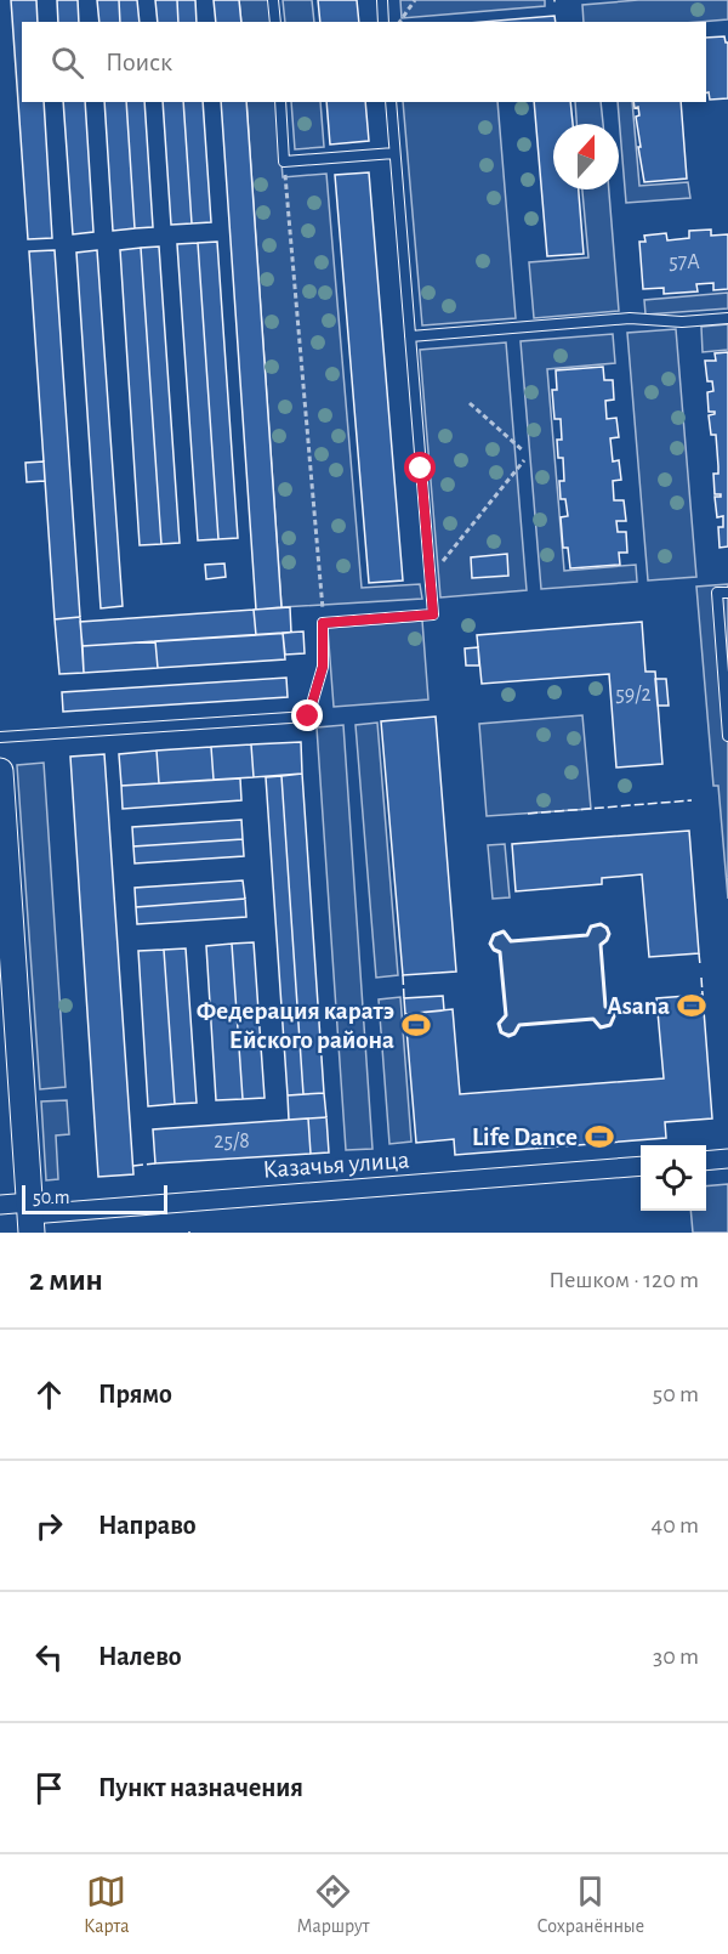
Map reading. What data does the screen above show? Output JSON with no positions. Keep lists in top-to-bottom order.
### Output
{
  "streets": {
    "street": ["Казачья улица"]
  },
  "places": {
    "sports": ["Asana", "Федерация каратэ Ейского района", "Life Dance"]
  },
  "house_numbers": ["57А", "59/2", "25/8"],
  "scale_bar": "50 m",
  "north": "top",
  "page": {
    "search": "Поиск",
    "scale": "50 m",
    "heading": ["2 мин", "Пешком · 120 m"],
    "list": [
      ["Прямо", "50 m"],
      ["Направо", "40 m"],
      ["Налево", "30 m"],
      "Пункт назначения"
    ],
    "nav": ["Карта", "Маршрут", "Сохранённые"]
  }
}
